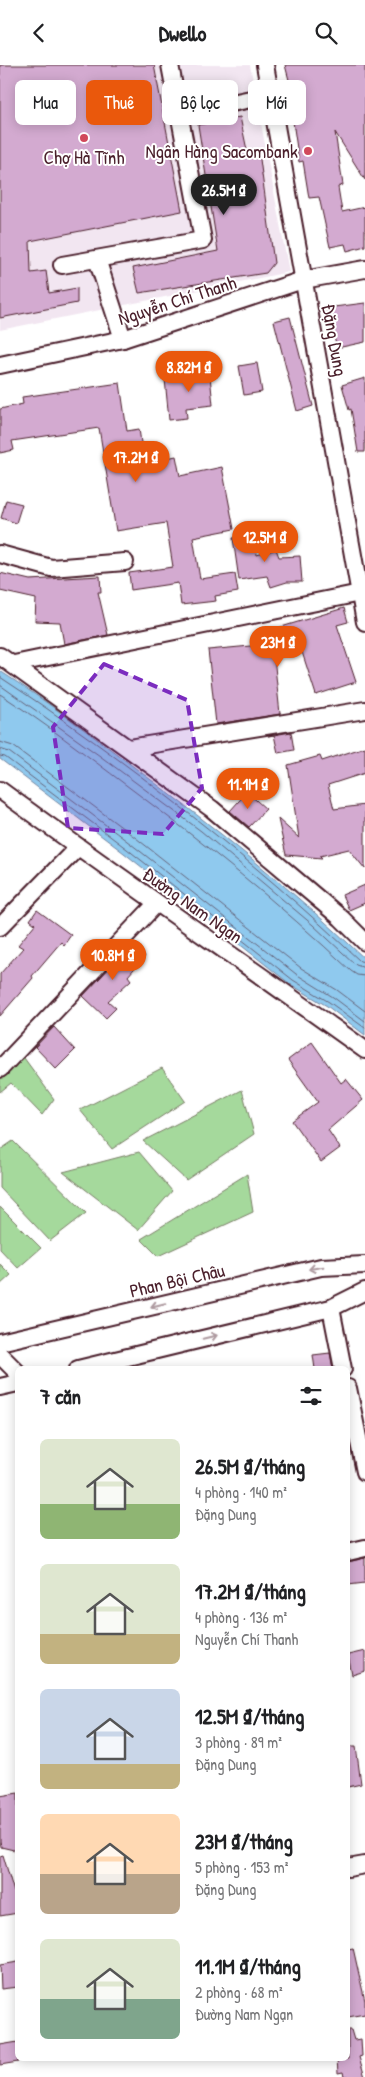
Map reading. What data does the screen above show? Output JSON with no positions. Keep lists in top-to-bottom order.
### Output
{
  "streets": {
    "street": [
      "Nguyễn Chí Thanh",
      "Đặng Dung",
      "Đường Nam Ngạn",
      "Phan Bội Châu"
    ]
  },
  "crossings": [
    ["Nguyễn Chí Thanh", "Đặng Dung"]
  ],
  "places": ["Chợ Hà Tĩnh", "Ngân Hàng Sacombank"],
  "page": {
    "header": "Dwello",
    "chip": [
      "Mua",
      "Thuê",
      "Bộ lọc",
      "Mới"
    ],
    "price": [
      "26.5M ₫",
      "8.82M ₫",
      "17.2M ₫",
      "12.5M ₫",
      "23M ₫",
      "11.1M ₫",
      "10.8M ₫"
    ],
    "heading": "7 căn",
    "list": [
      {
        "name": "26.5M ₫/tháng",
        "note": "4 phòng · 140 m² · Đặng Dung"
      },
      {
        "name": "17.2M ₫/tháng",
        "note": "4 phòng · 136 m² · Nguyễn Chí Thanh"
      },
      {
        "name": "12.5M ₫/tháng",
        "note": "3 phòng · 89 m² · Đặng Dung"
      },
      {
        "name": "23M ₫/tháng",
        "note": "5 phòng · 153 m² · Đặng Dung"
      },
      {
        "name": "11.1M ₫/tháng",
        "note": "2 phòng · 68 m² · Đường Nam Ngạn"
      }
    ]
  }
}
